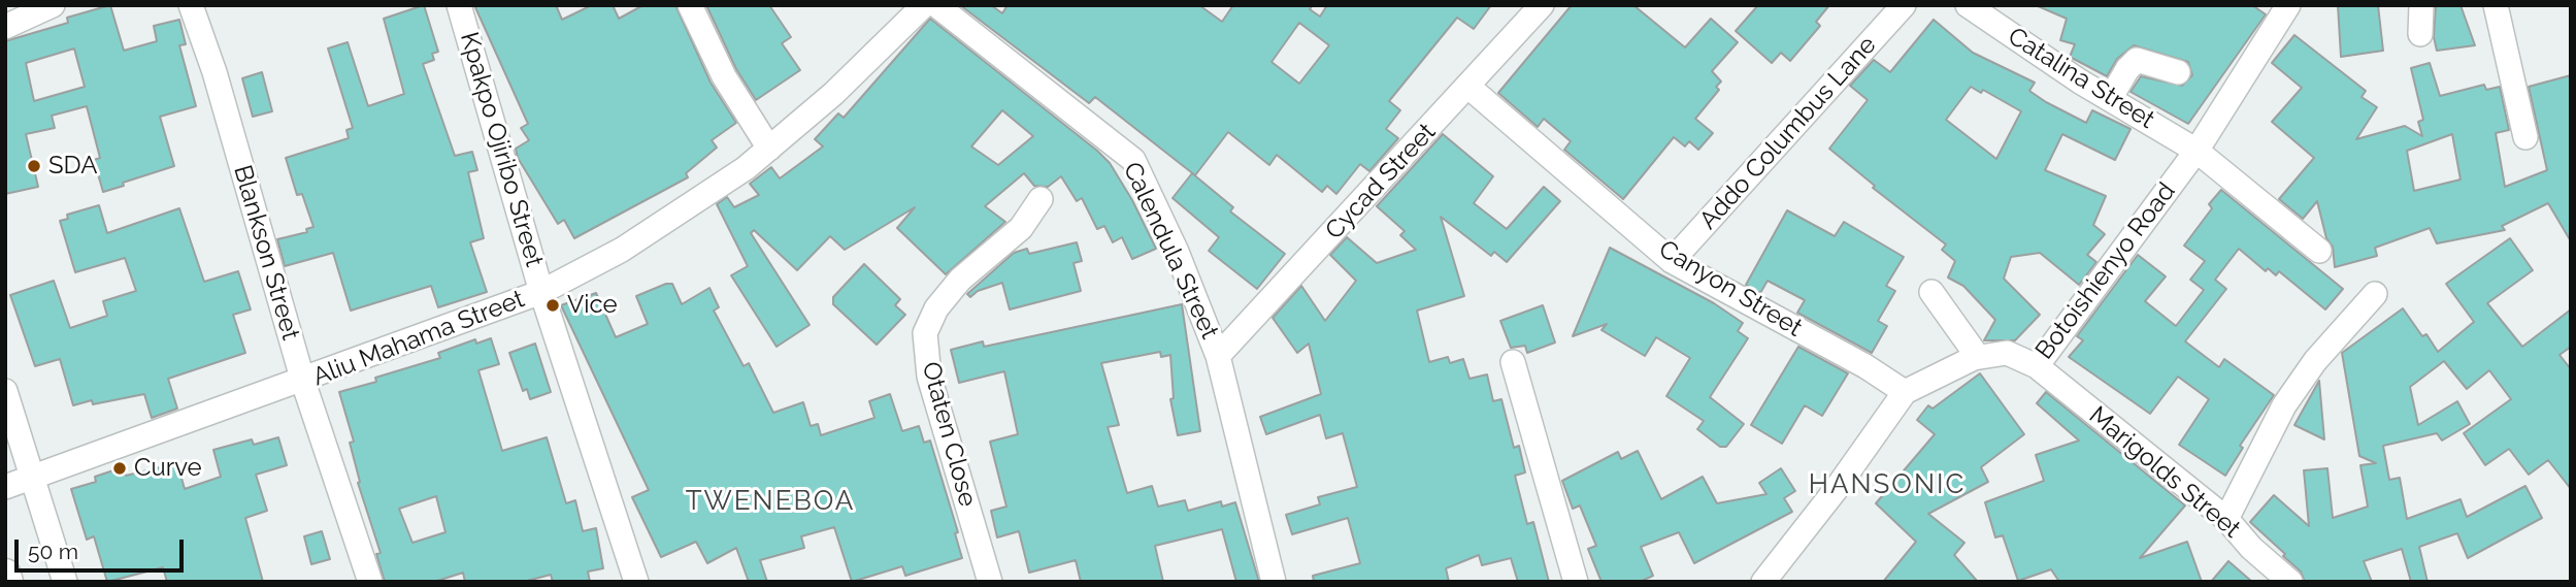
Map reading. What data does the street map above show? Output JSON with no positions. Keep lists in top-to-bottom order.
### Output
{
  "streets": {
    "street": [
      "Catalina Street",
      "Addo Columbus Lane",
      "Kpakpo Ojiribo Street",
      "Cycad Street",
      "Calendula Street",
      "Blankson Street",
      "Botoishienyo Road",
      "Canyon Street",
      "Aliu Mahama Street",
      "Otaten Close",
      "Marigolds Street"
    ]
  },
  "crossings": [
    ["Catalina Street", "Botoishienyo Road"],
    ["Addo Columbus Lane", "Canyon Street"],
    ["Kpakpo Ojiribo Street", "Aliu Mahama Street"],
    ["Cycad Street", "Calendula Street"],
    ["Cycad Street", "Canyon Street"],
    ["Blankson Street", "Aliu Mahama Street"],
    ["Botoishienyo Road", "Canyon Street"],
    ["Botoishienyo Road", "Marigolds Street"]
  ],
  "districts": ["HANSONIC", "TWENEBOA"],
  "places": ["SDA", "Vice", "Curve"],
  "scale_bar": "50 m"
}
